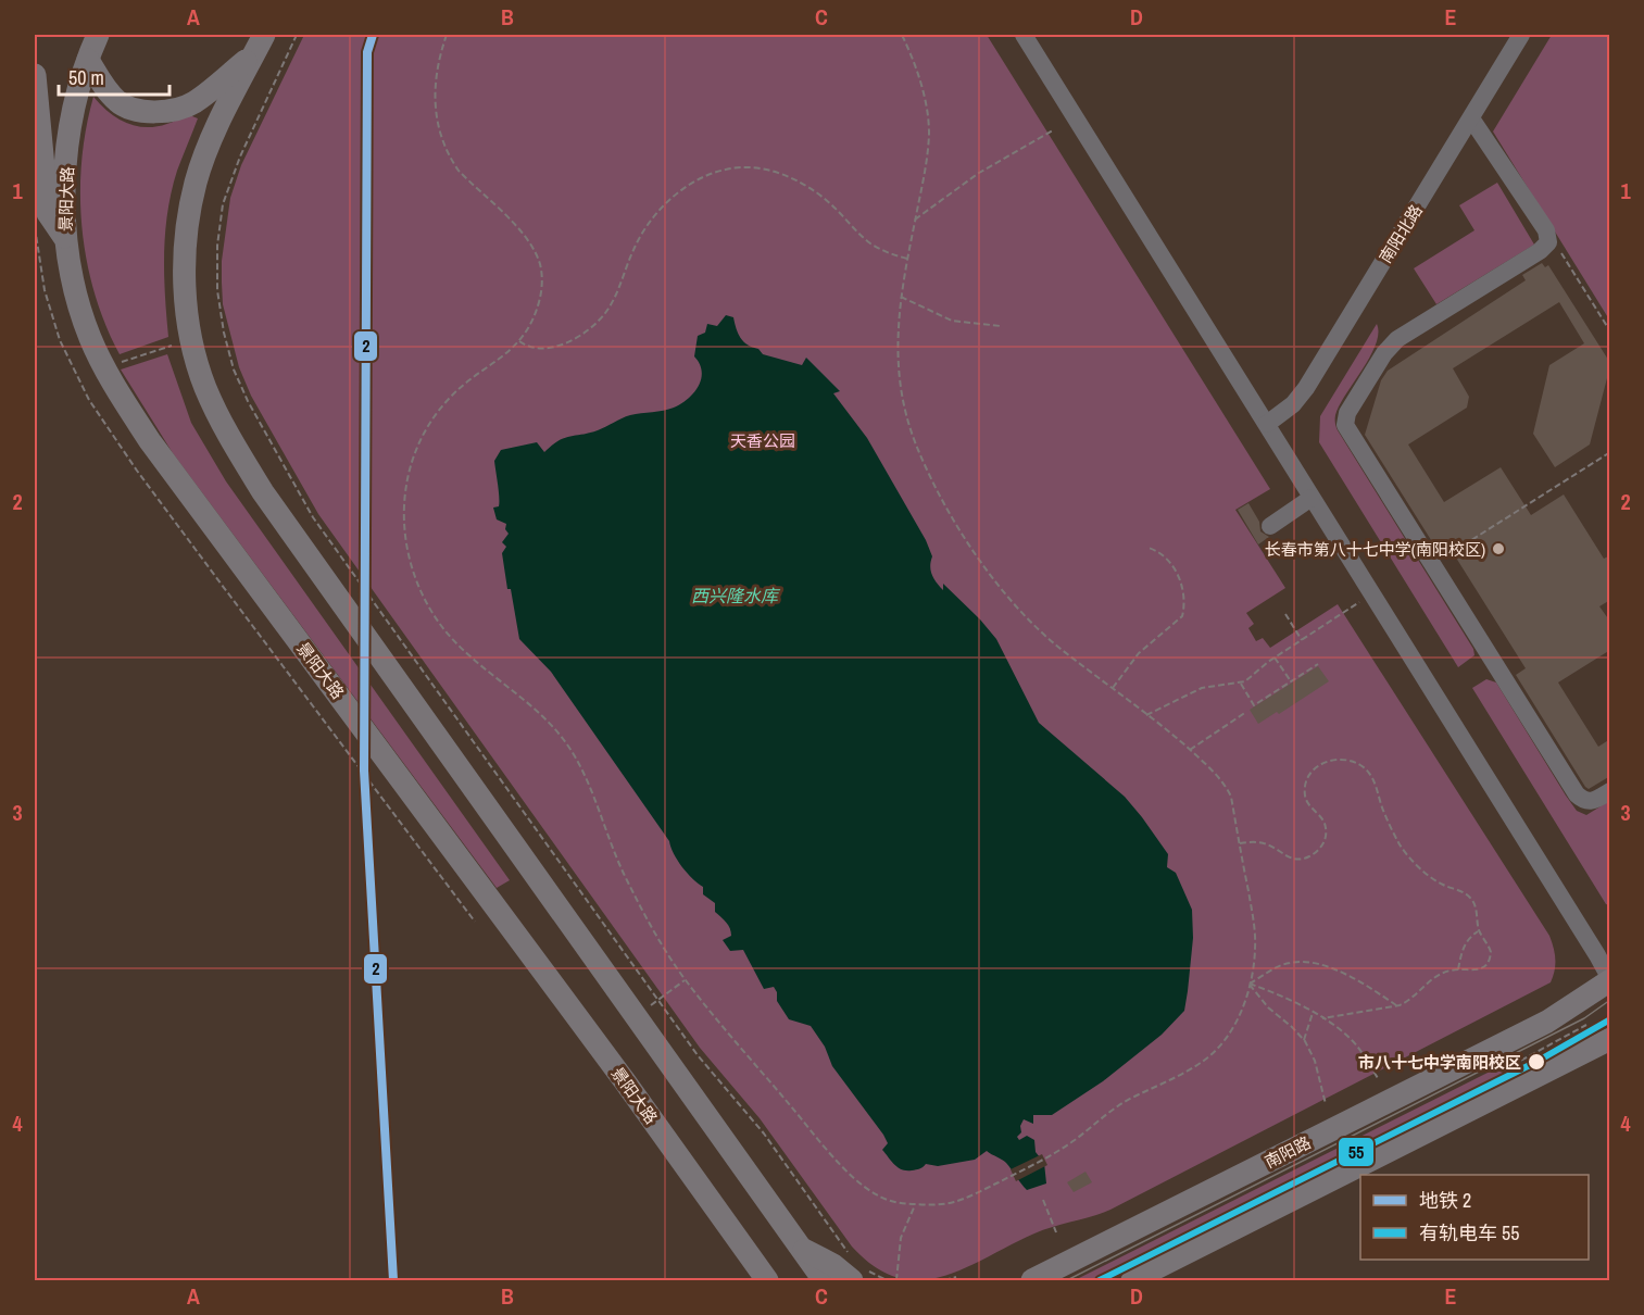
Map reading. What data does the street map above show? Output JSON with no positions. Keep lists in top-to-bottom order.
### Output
{
  "streets": {
    "main road": ["景阳大路", "南阳路"],
    "street": ["南阳北路"]
  },
  "water": ["西兴隆水库"],
  "parks": ["天香公园"],
  "places": ["长春市第八十七中学(南阳校区)", "市八十七中学南阳校区"],
  "lines": ["metro line 2", "tram line 55"],
  "legend": ["地铁 2", "有轨电车 55"],
  "scale_bar": "50 m",
  "grid": {
    "columns": [
      "A",
      "B",
      "C",
      "D",
      "E"
    ],
    "rows": [
      "1",
      "2",
      "3",
      "4"
    ]
  }
}
